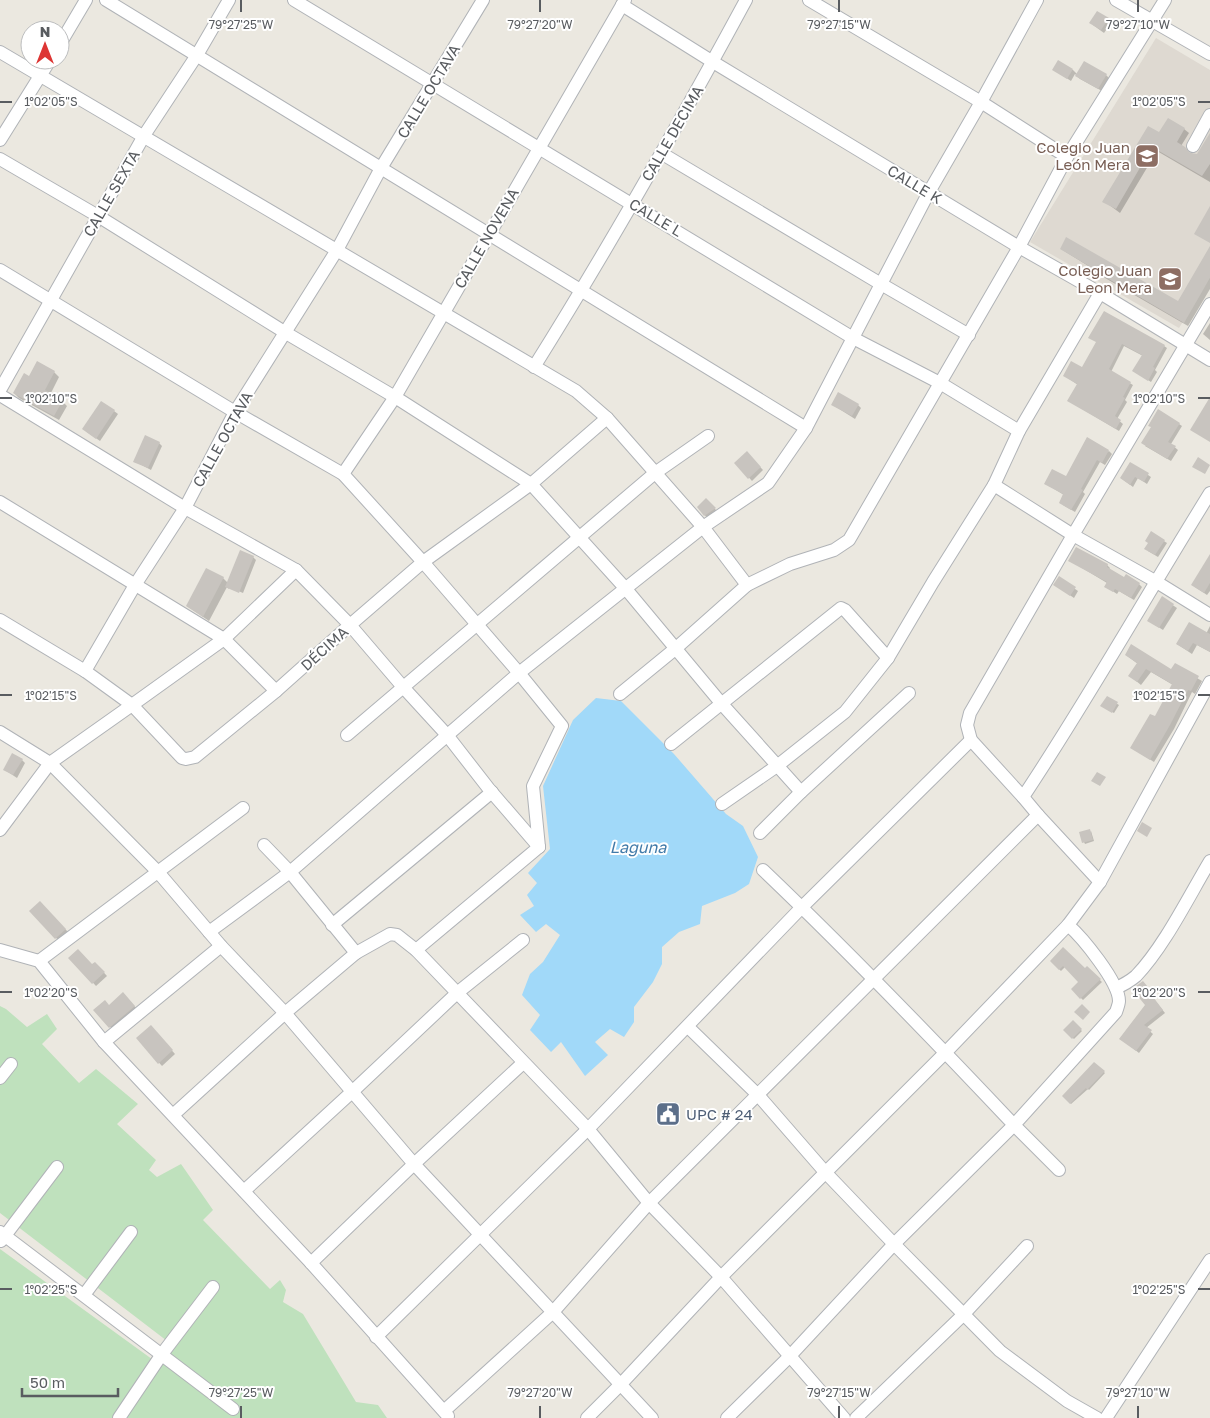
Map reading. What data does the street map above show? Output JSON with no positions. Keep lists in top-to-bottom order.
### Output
{
  "streets": {
    "street": [
      "CALLE OCTAVA",
      "CALLE DECIMA",
      "CALLE K",
      "CALLE SEXTA",
      "CALLE L",
      "CALLE NOVENA",
      "DÉCIMA"
    ]
  },
  "crossings": [
    ["CALLE OCTAVA", "CALLE L"],
    ["CALLE DECIMA", "CALLE K"],
    ["CALLE DECIMA", "CALLE L"],
    ["CALLE K", "CALLE NOVENA"],
    ["CALLE L", "CALLE NOVENA"]
  ],
  "water": ["Laguna"],
  "places": {
    "school or university": ["Colegio Juan León Mera", "Colegio Juan Leon Mera"],
    "public building": ["UPC # 24"]
  },
  "scale_bar": "50 m",
  "north": "top",
  "coordinates": [
    "79°27'25\"W",
    "79°27'20\"W",
    "79°27'15\"W",
    "79°27'10\"W",
    "1°02'05\"S",
    "1°02'10\"S",
    "1°02'15\"S",
    "1°02'20\"S",
    "1°02'25\"S"
  ]
}
